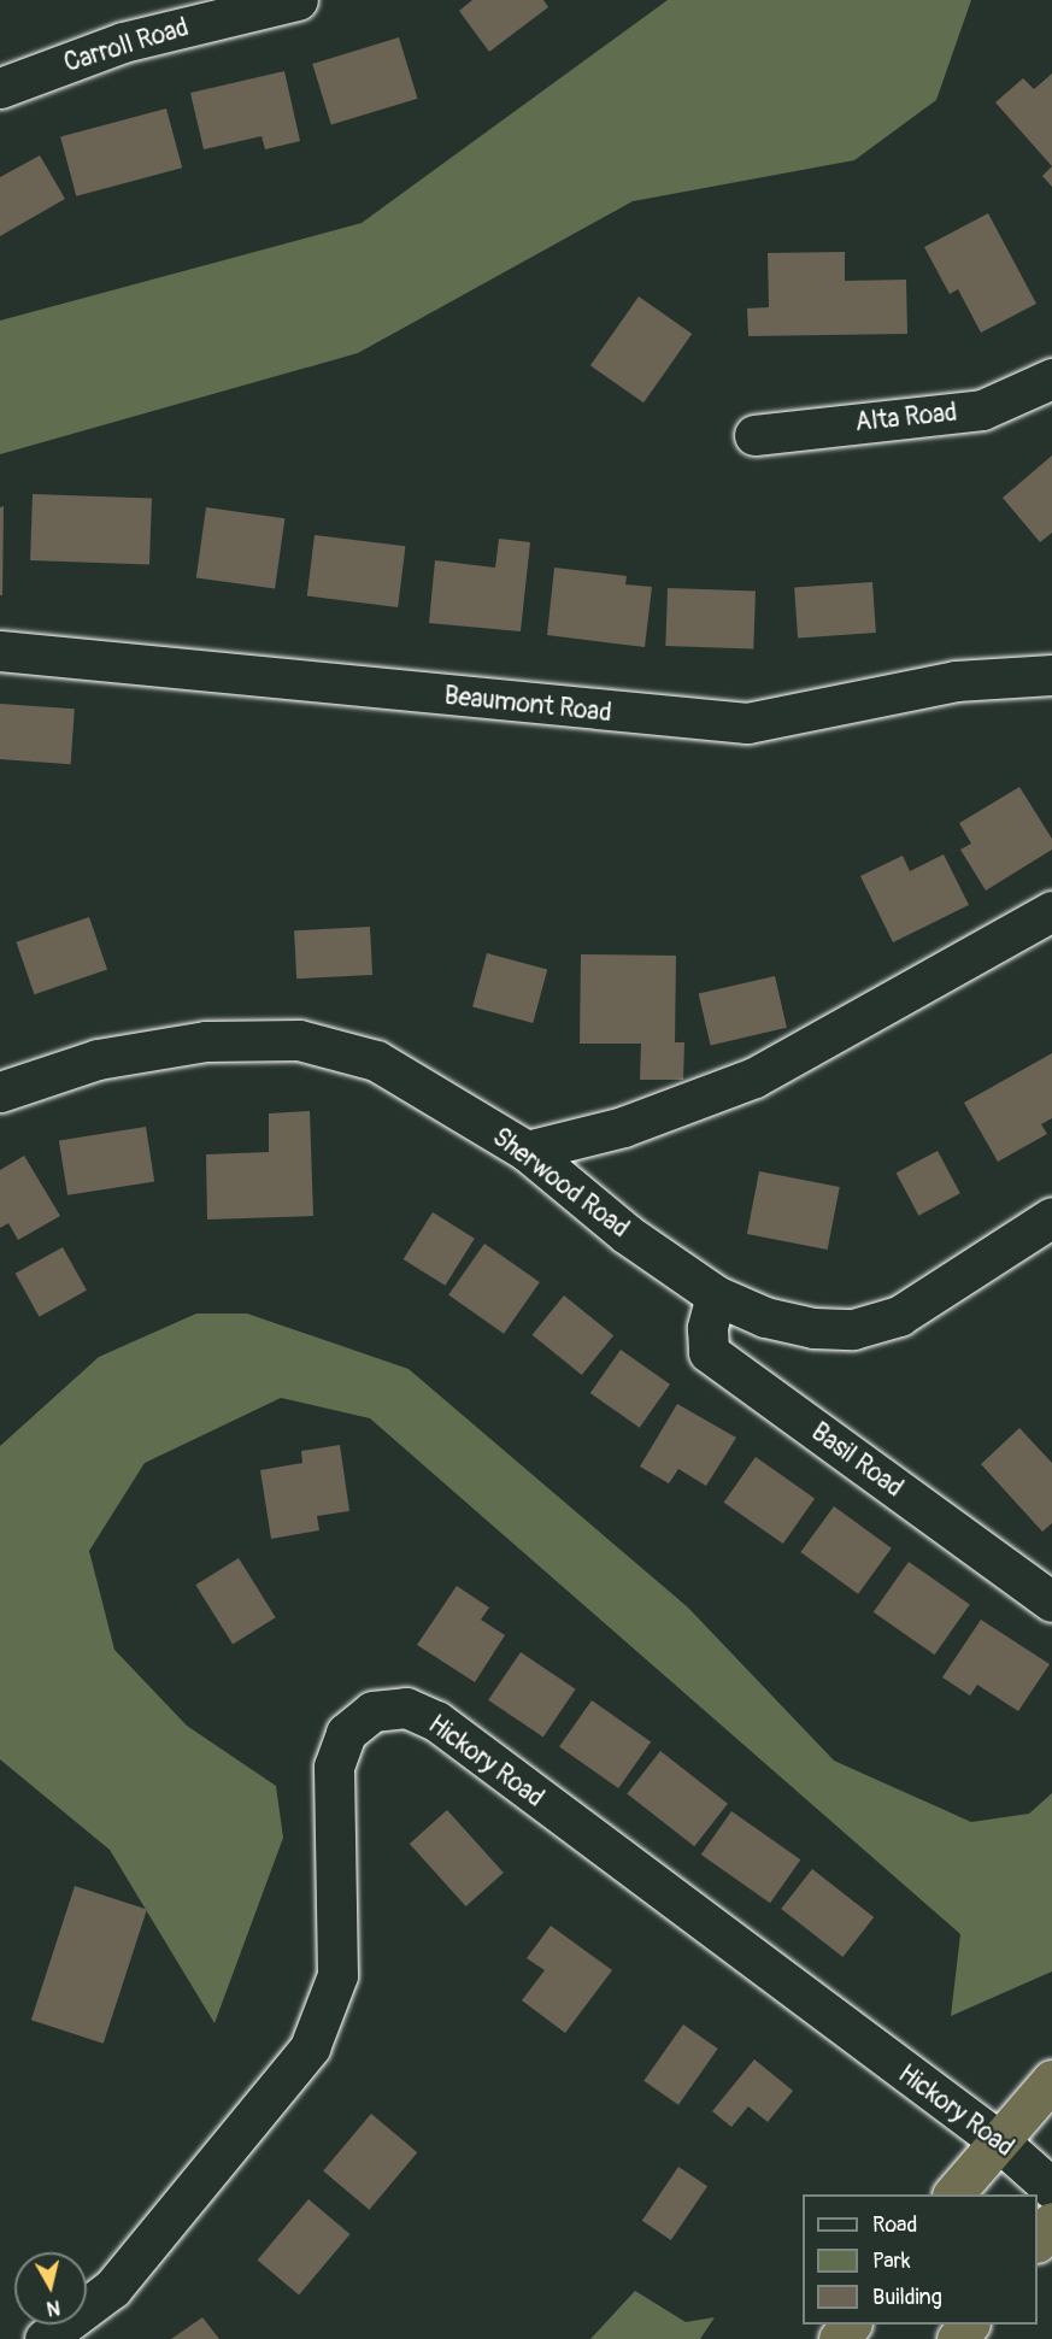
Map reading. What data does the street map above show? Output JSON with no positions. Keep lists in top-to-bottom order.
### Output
{
  "streets": {
    "street": [
      "Carroll Road",
      "Alta Road",
      "Beaumont Road",
      "Sherwood Road",
      "Basil Road",
      "Hickory Road"
    ]
  },
  "crossings": [
    ["Sherwood Road", "Basil Road"]
  ],
  "legend": ["Road", "Park", "Building"],
  "north": "bottom"
}
